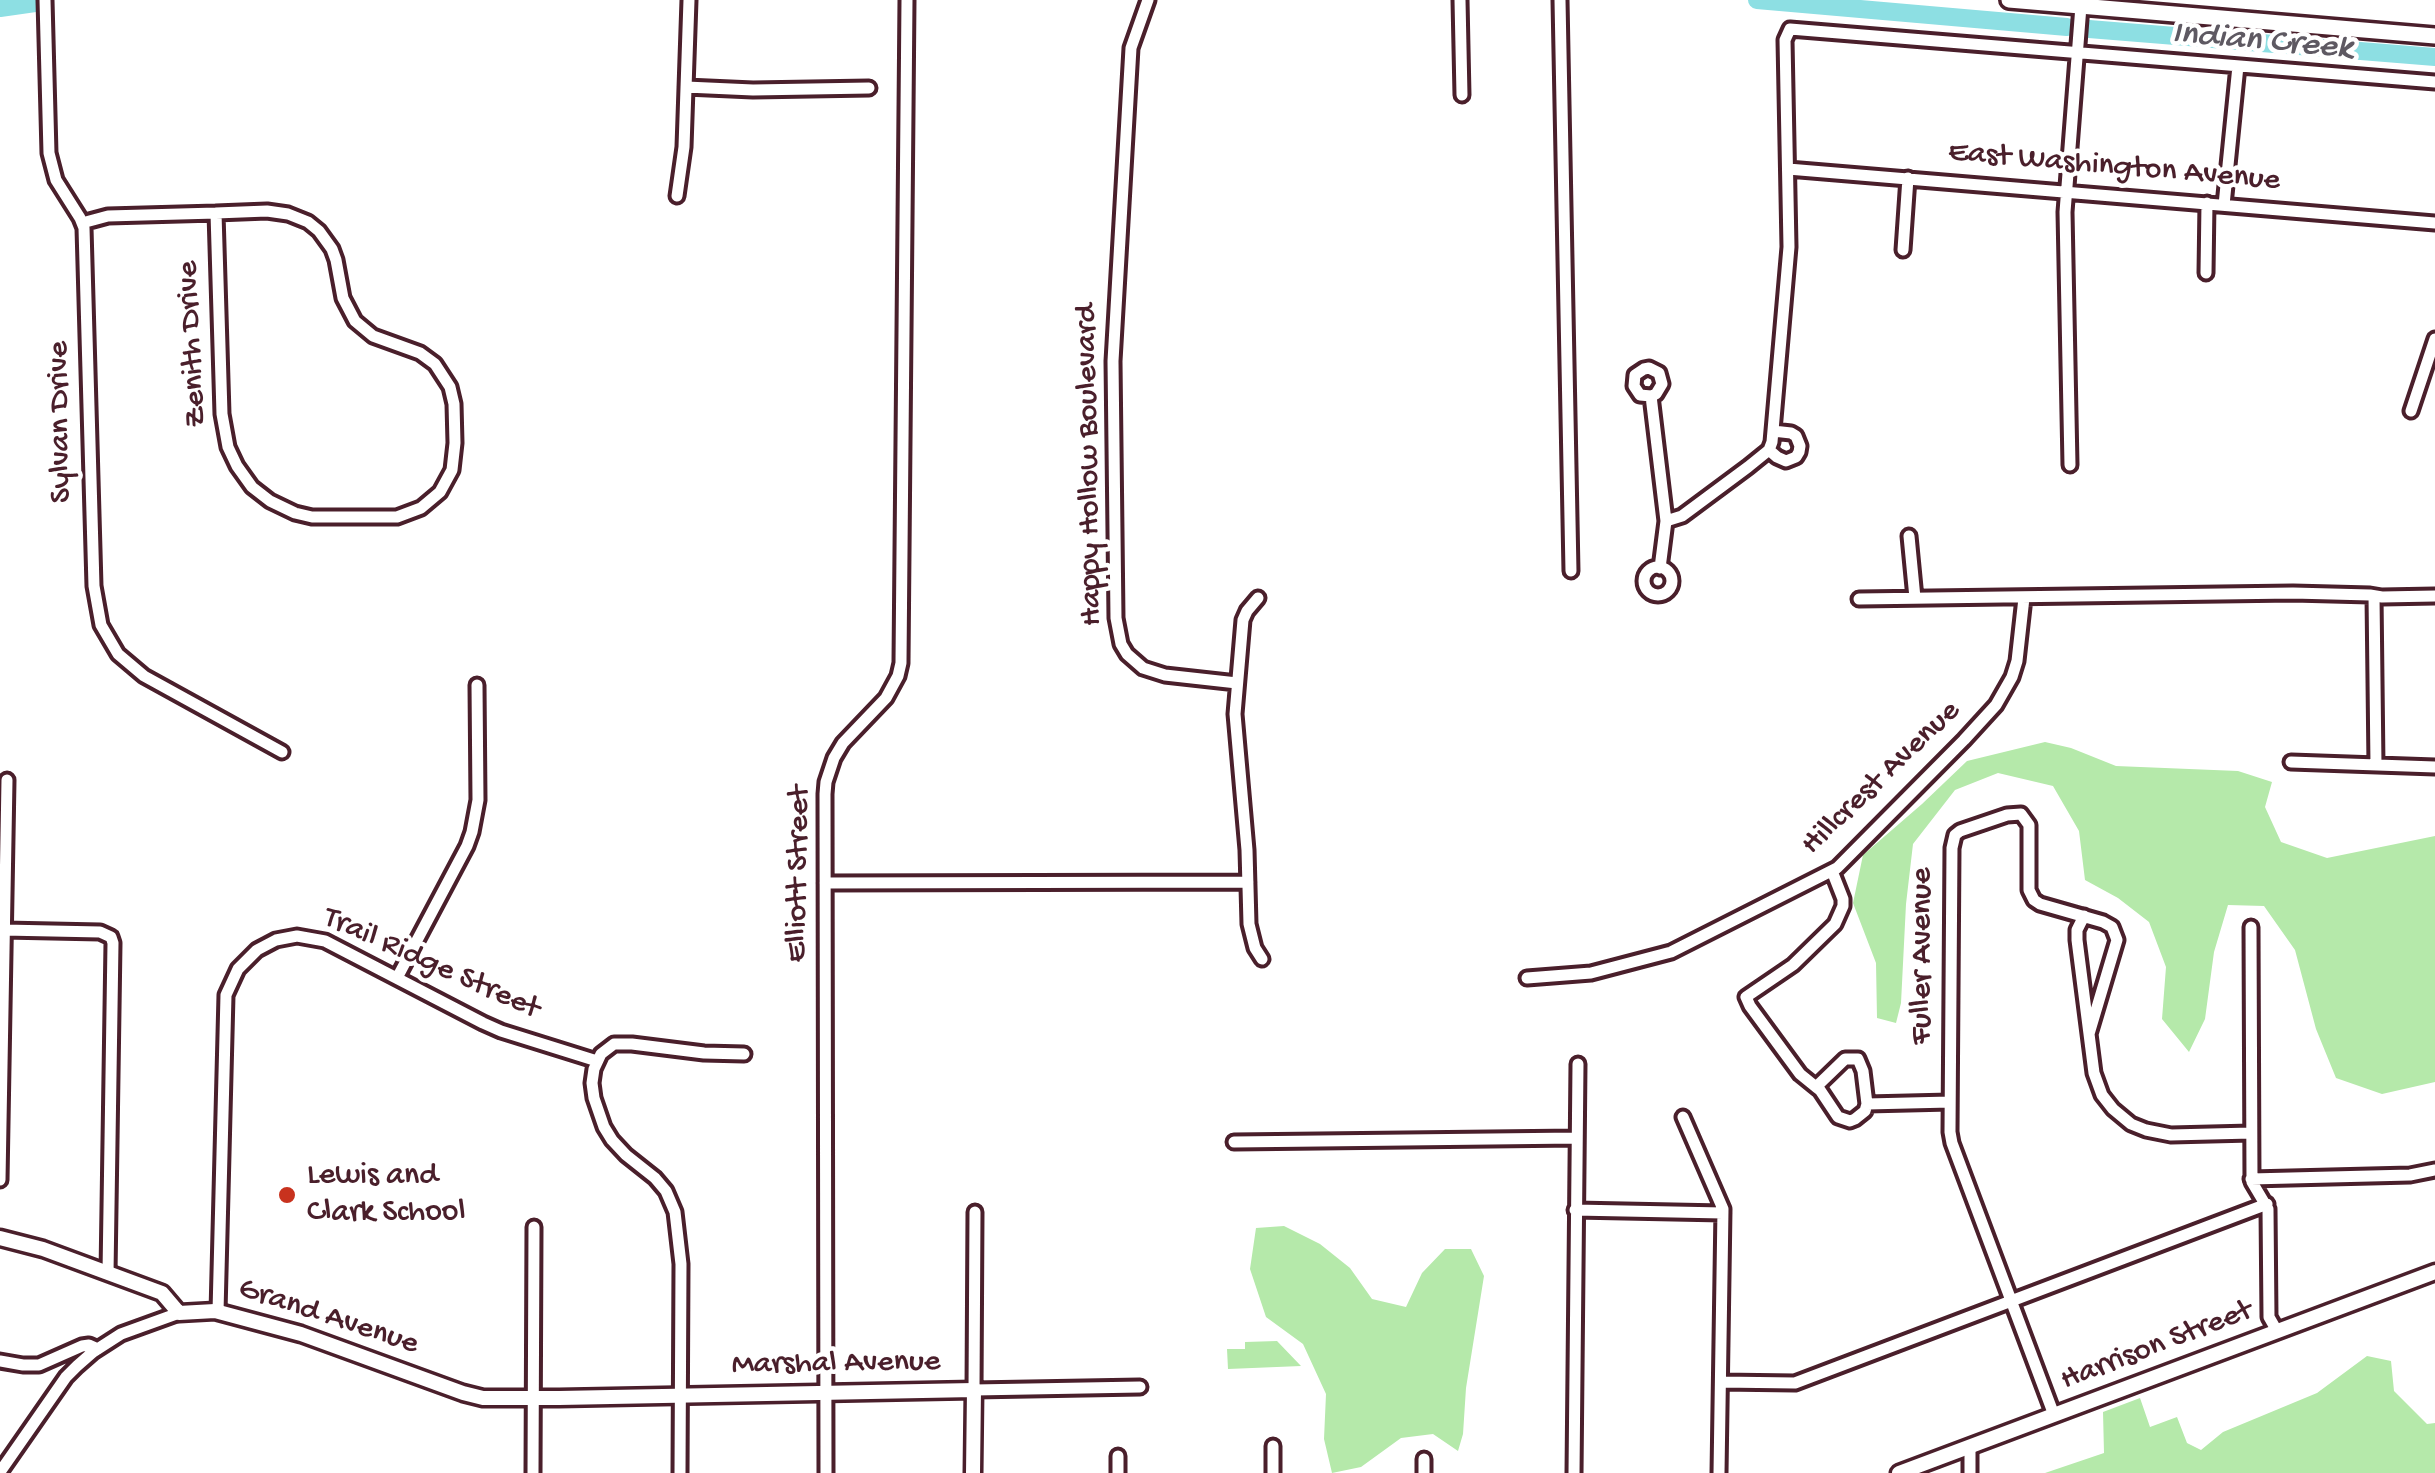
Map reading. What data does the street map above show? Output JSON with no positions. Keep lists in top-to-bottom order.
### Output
{
  "streets": {
    "street": [
      "East Washington Avenue",
      "Zenith Drive",
      "Sylvan Drive",
      "Happy Hollow Boulevard",
      "Hillcrest Avenue",
      "Elliott Street",
      "Fuller Avenue",
      "Trail Ridge Street",
      "Grand Avenue",
      "Harrison Street",
      "Marshal Avenue"
    ]
  },
  "crossings": [
    ["Zenith Drive", "Sylvan Drive"],
    ["Elliott Street", "Marshal Avenue"],
    ["Fuller Avenue", "Harrison Street"],
    ["Trail Ridge Street", "Grand Avenue"],
    ["Grand Avenue", "Marshal Avenue"]
  ],
  "water": ["Indian Creek"],
  "places": ["Lewis and Clark School"]
}
